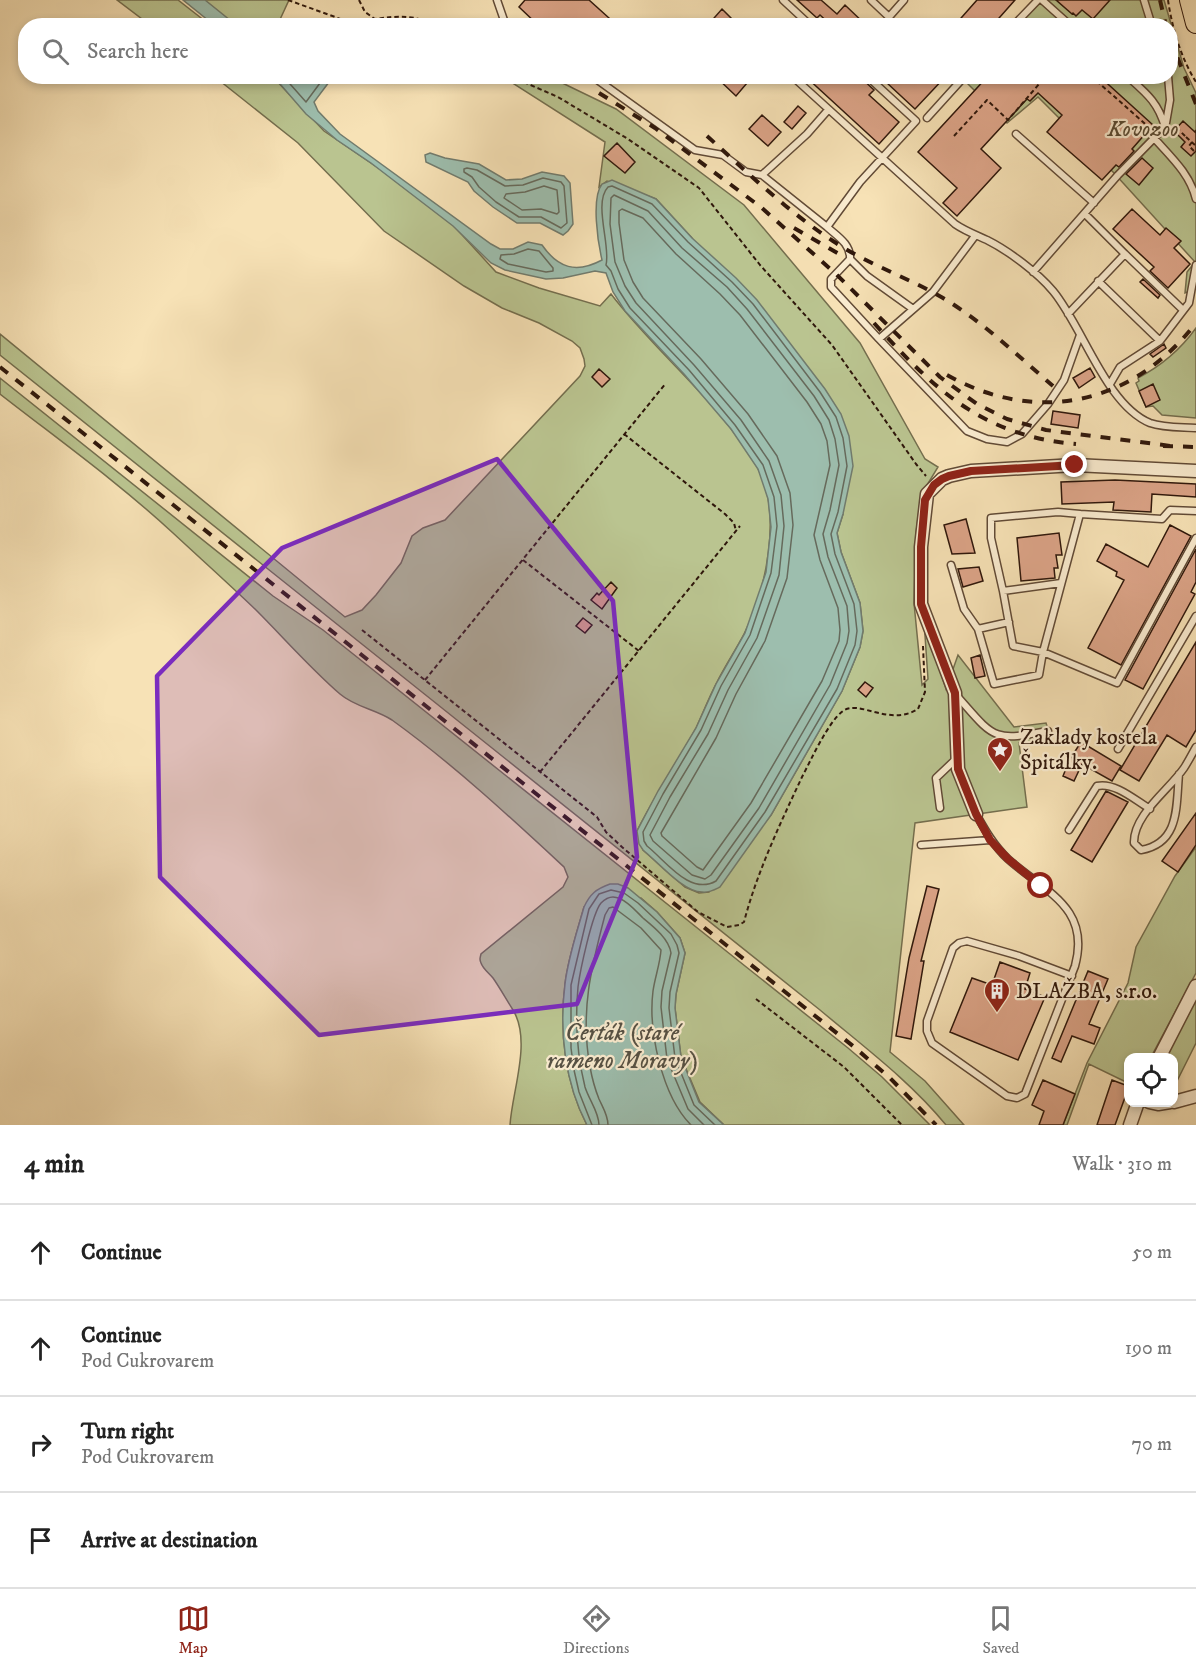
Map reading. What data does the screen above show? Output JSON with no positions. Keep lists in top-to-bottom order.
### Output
{
  "water": ["Čerťák (staré rameno Moravy)"],
  "parks": ["Kovozoo"],
  "places": {
    "place": ["Zaklady kostela Špitálky."],
    "building": ["DLAŽBA, s.r.o."]
  },
  "page": {
    "search": "Search here",
    "heading": ["4 min", "Walk · 310 m"],
    "list": [
      ["Continue", "50 m"],
      ["Continue", "Pod Cukrovarem", "190 m"],
      ["Turn right", "Pod Cukrovarem", "70 m"],
      "Arrive at destination"
    ],
    "nav": ["Map", "Directions", "Saved"]
  }
}
